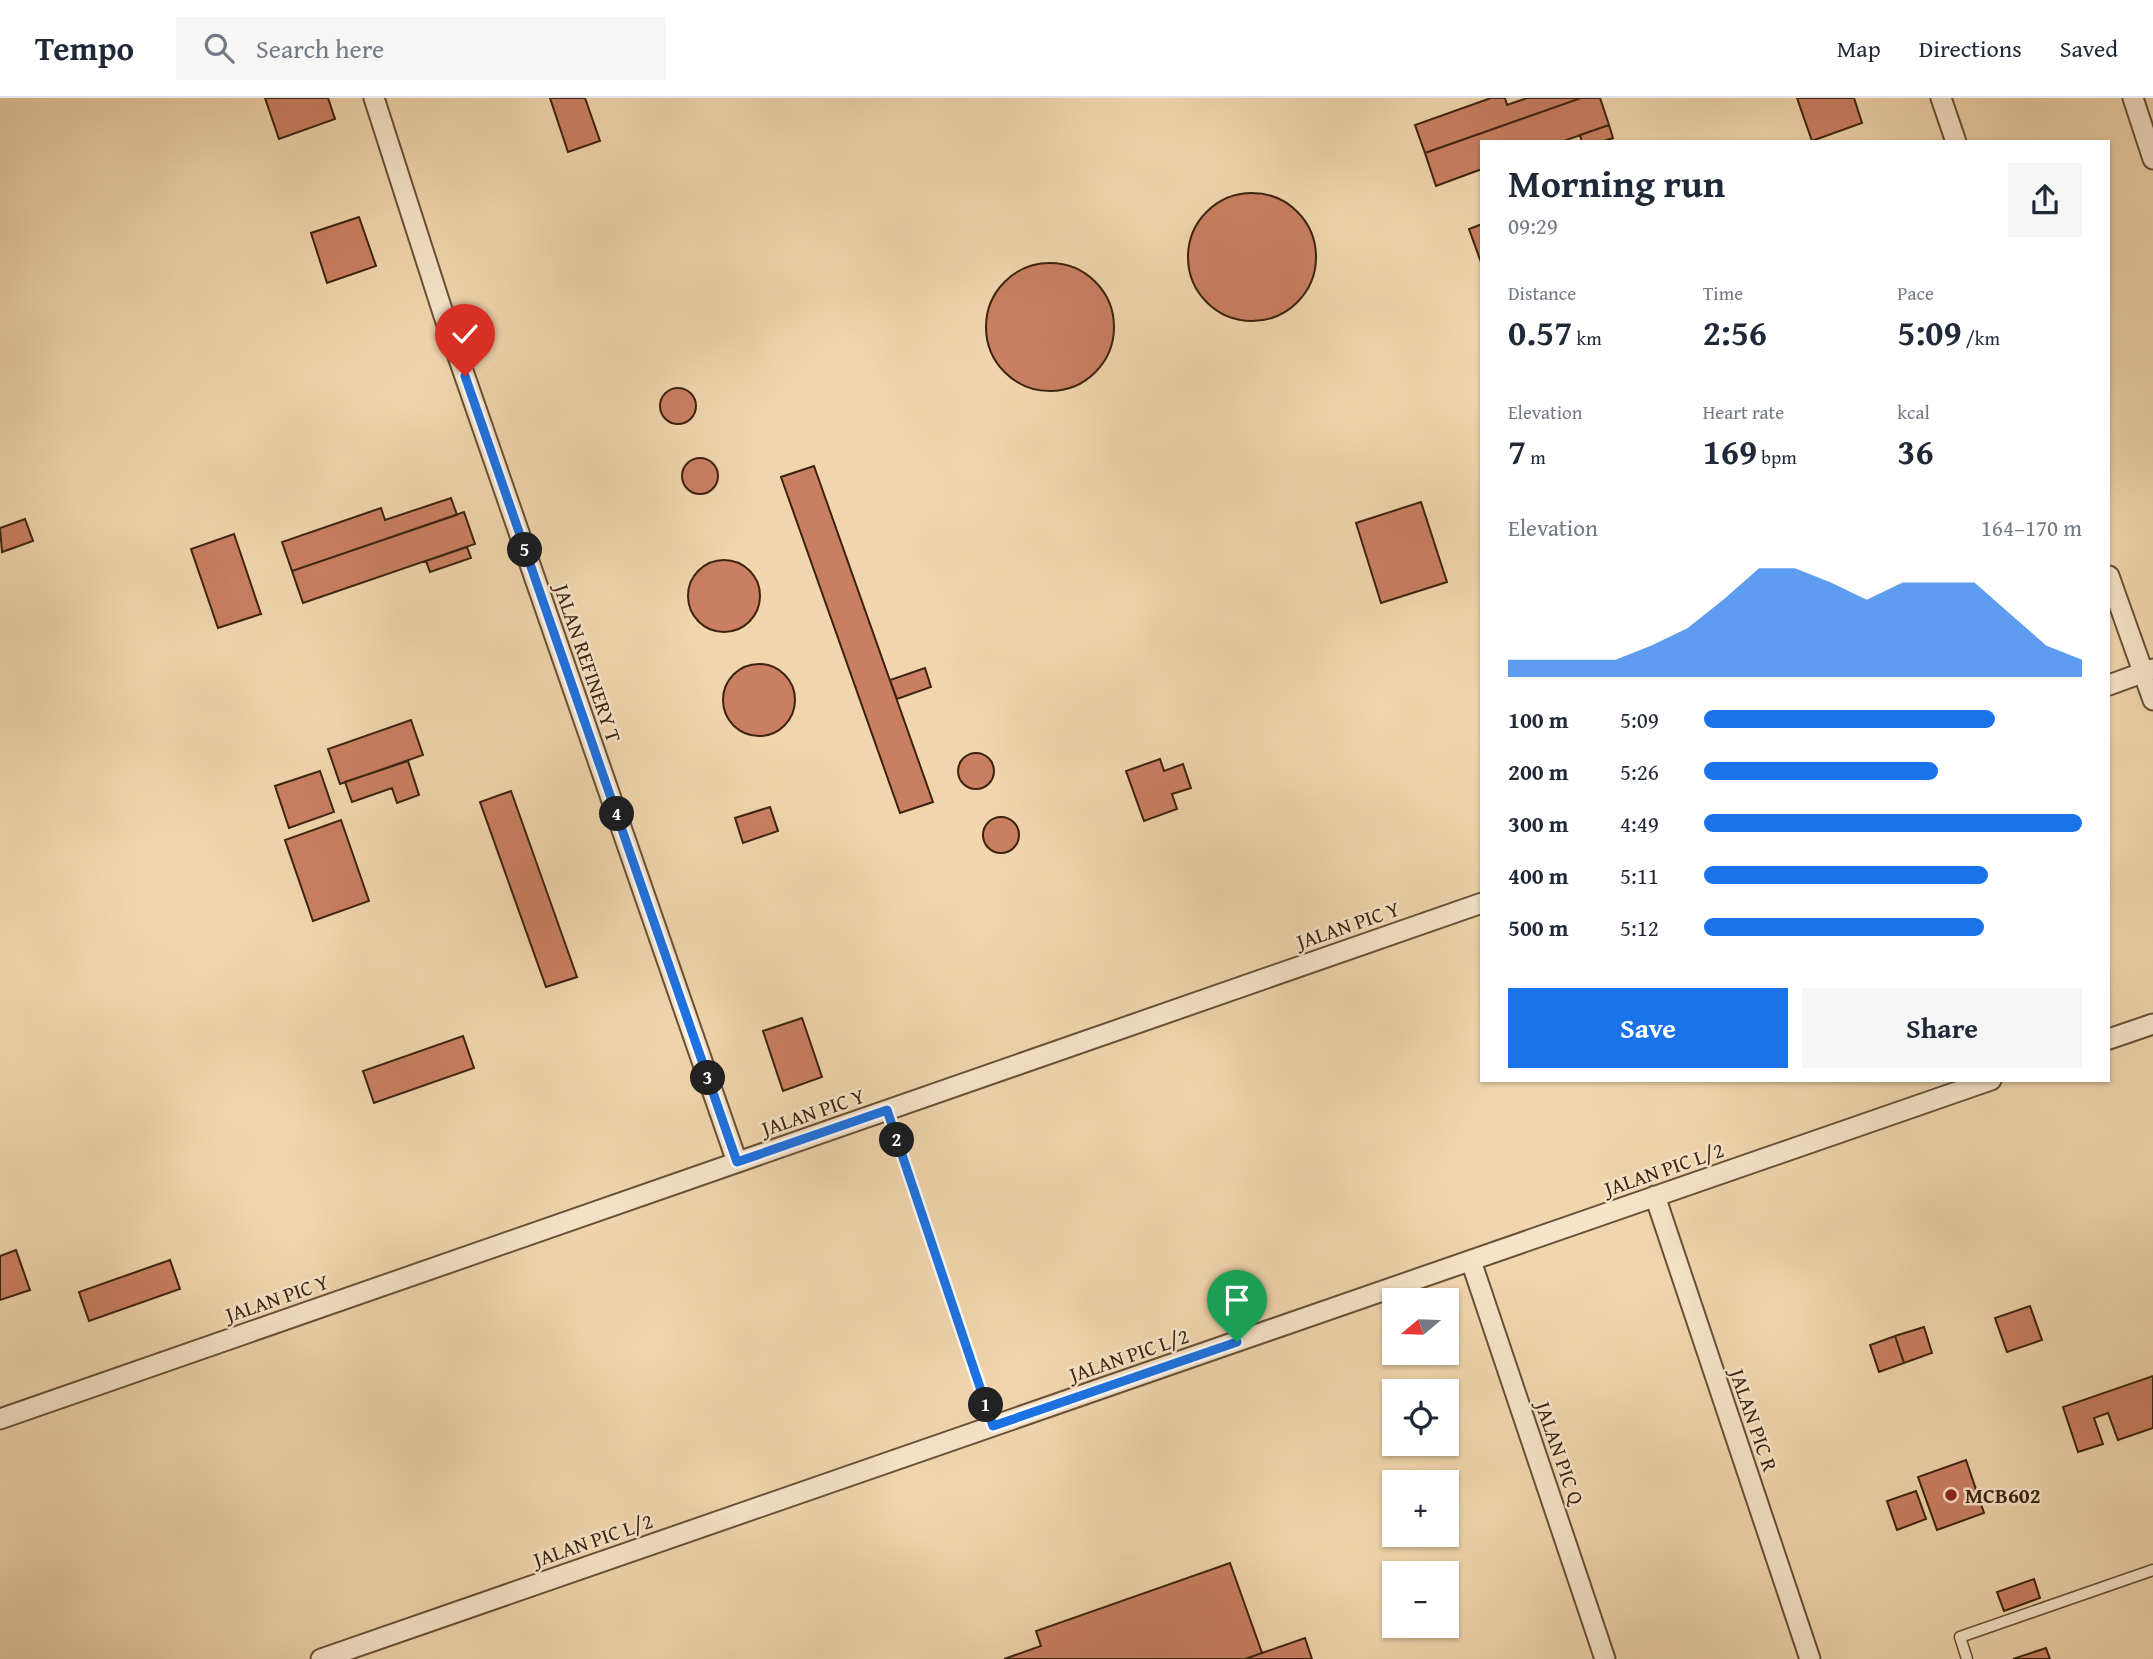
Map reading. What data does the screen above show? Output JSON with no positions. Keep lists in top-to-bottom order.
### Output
{
  "streets": {
    "street": [
      "JALAN REFINERY T",
      "JALAN PIC Y",
      "JALAN PIC L/2",
      "JALAN PIC R",
      "JALAN PIC Q"
    ]
  },
  "crossings": [
    ["JALAN REFINERY T", "JALAN PIC Y"],
    ["JALAN PIC L/2", "JALAN PIC R"],
    ["JALAN PIC L/2", "JALAN PIC Q"]
  ],
  "places": ["MCB602"],
  "north": "left",
  "page": {
    "header": "Tempo",
    "search": "Search here",
    "nav": ["Map", "Directions", "Saved"],
    "heading": ["Morning run", "09:29"],
    "stats": [
      ["Distance", "0.57 km"],
      ["Time", "2:56"],
      ["Pace", "5:09 /km"],
      ["Elevation", "7 m"],
      ["Heart rate", "169 bpm"],
      ["kcal", "36"]
    ],
    "chart": ["Elevation", "164–170 m"],
    "pins": [
      "5",
      "4",
      "3",
      "2",
      "1"
    ],
    "list": [
      {
        "name": "100 m",
        "note": "5:09"
      },
      {
        "name": "200 m",
        "note": "5:26"
      },
      {
        "name": "300 m",
        "note": "4:49"
      },
      {
        "name": "400 m",
        "note": "5:11"
      },
      {
        "name": "500 m",
        "note": "5:12"
      }
    ],
    "buttons": ["Save", "Share"],
    "map_buttons": ["+", "−"]
  }
}
